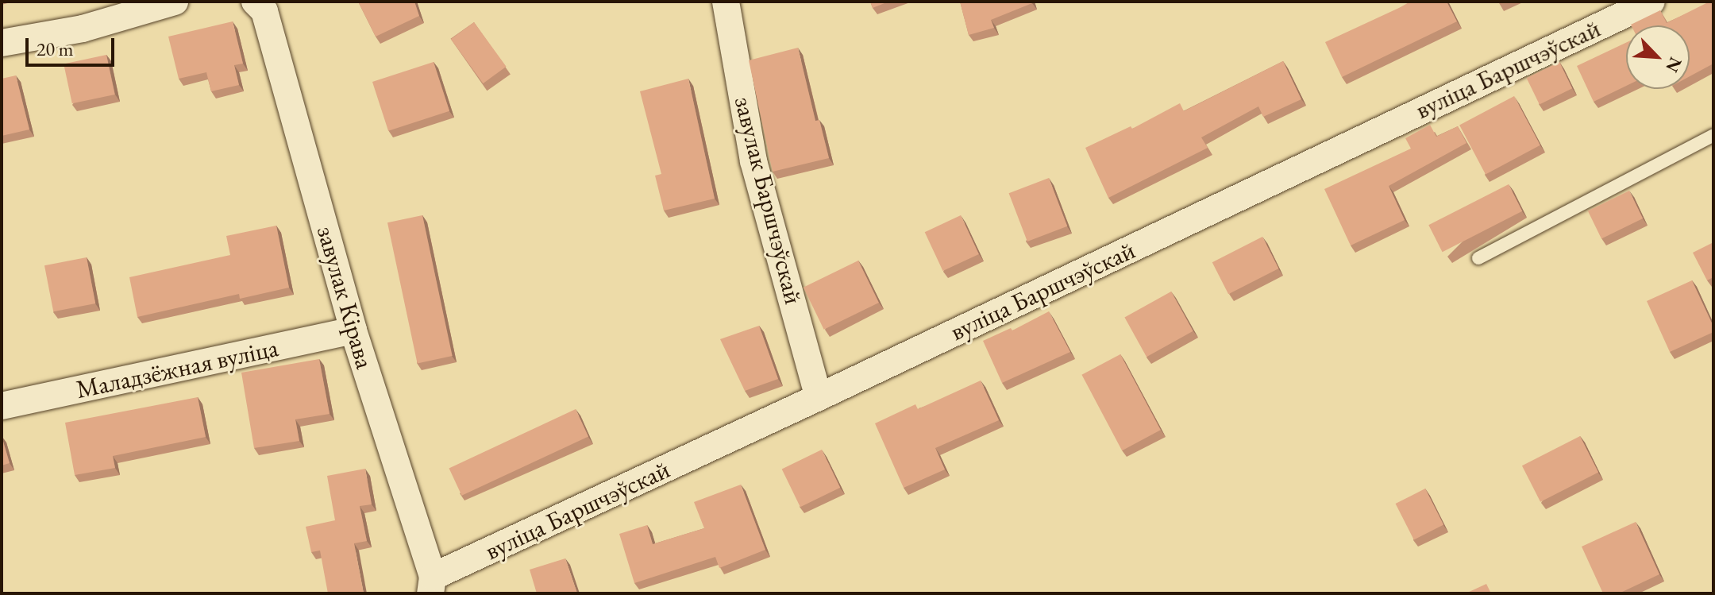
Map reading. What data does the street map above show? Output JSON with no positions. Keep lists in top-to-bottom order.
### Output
{
  "streets": {
    "street": [
      "вуліца Баршчэўскай",
      "завулак Баршчэўскай",
      "завулак Кірава",
      "Маладзёжная вуліца"
    ]
  },
  "crossings": [
    ["вуліца Баршчэўскай", "завулак Баршчэўскай"],
    ["вуліца Баршчэўскай", "завулак Кірава"],
    ["завулак Кірава", "Маладзёжная вуліца"]
  ],
  "scale_bar": "20 m",
  "north": "bottom right"
}
